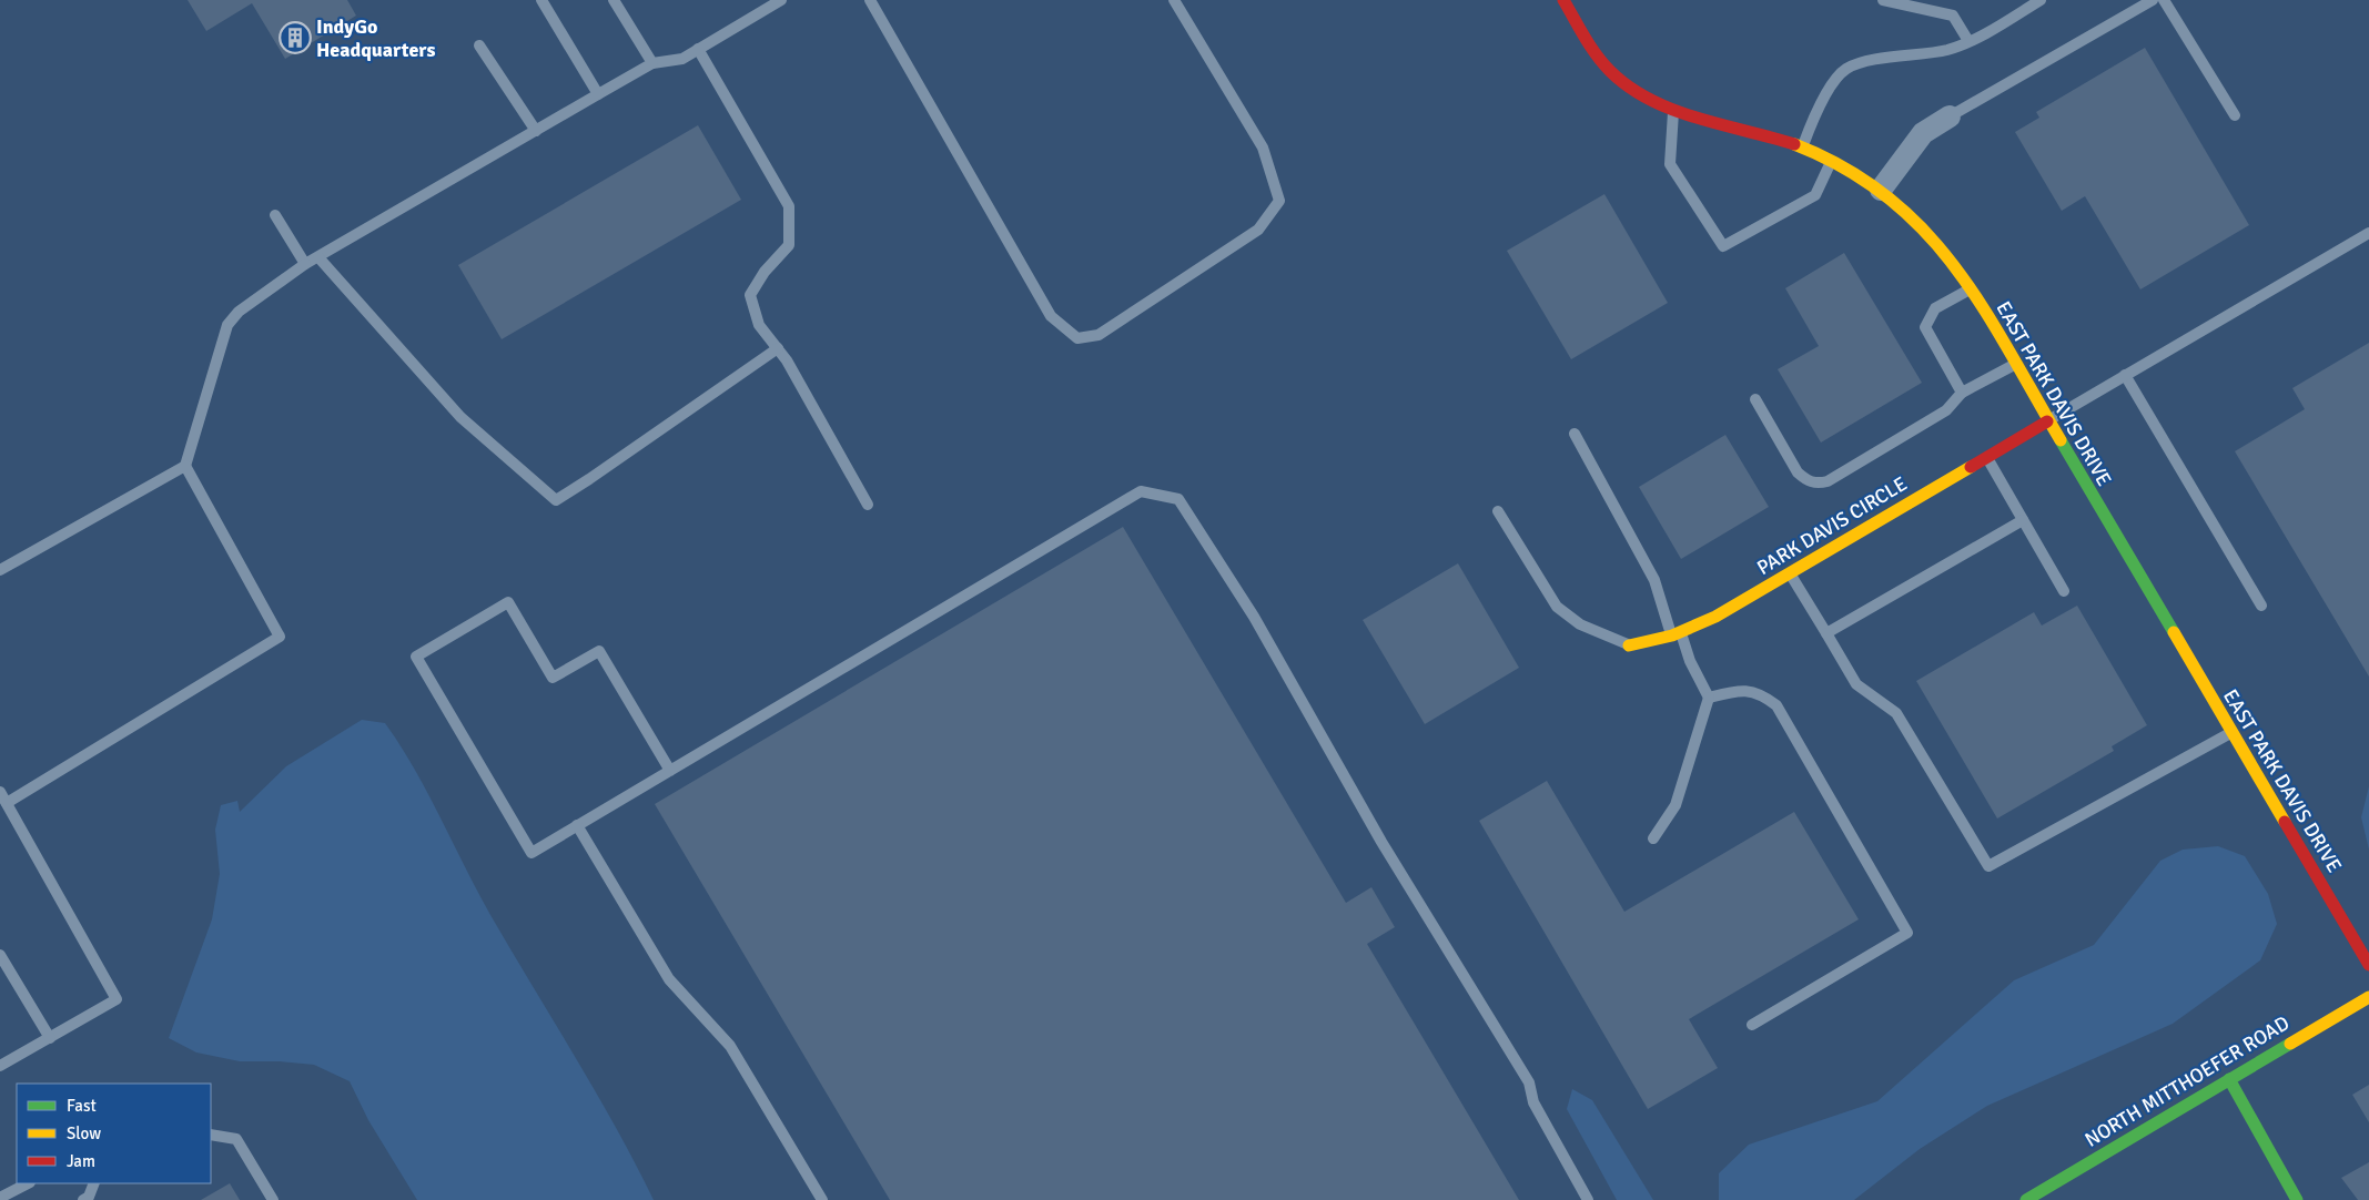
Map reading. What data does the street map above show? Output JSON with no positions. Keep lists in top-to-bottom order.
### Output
{
  "streets": {
    "street": ["EAST PARK DAVIS DRIVE", "PARK DAVIS CIRCLE", "NORTH MITTHOEFER ROAD"]
  },
  "crossings": [
    ["EAST PARK DAVIS DRIVE", "PARK DAVIS CIRCLE"]
  ],
  "places": {
    "building": ["IndyGo Headquarters"]
  },
  "legend": ["Fast", "Slow", "Jam"]
}
